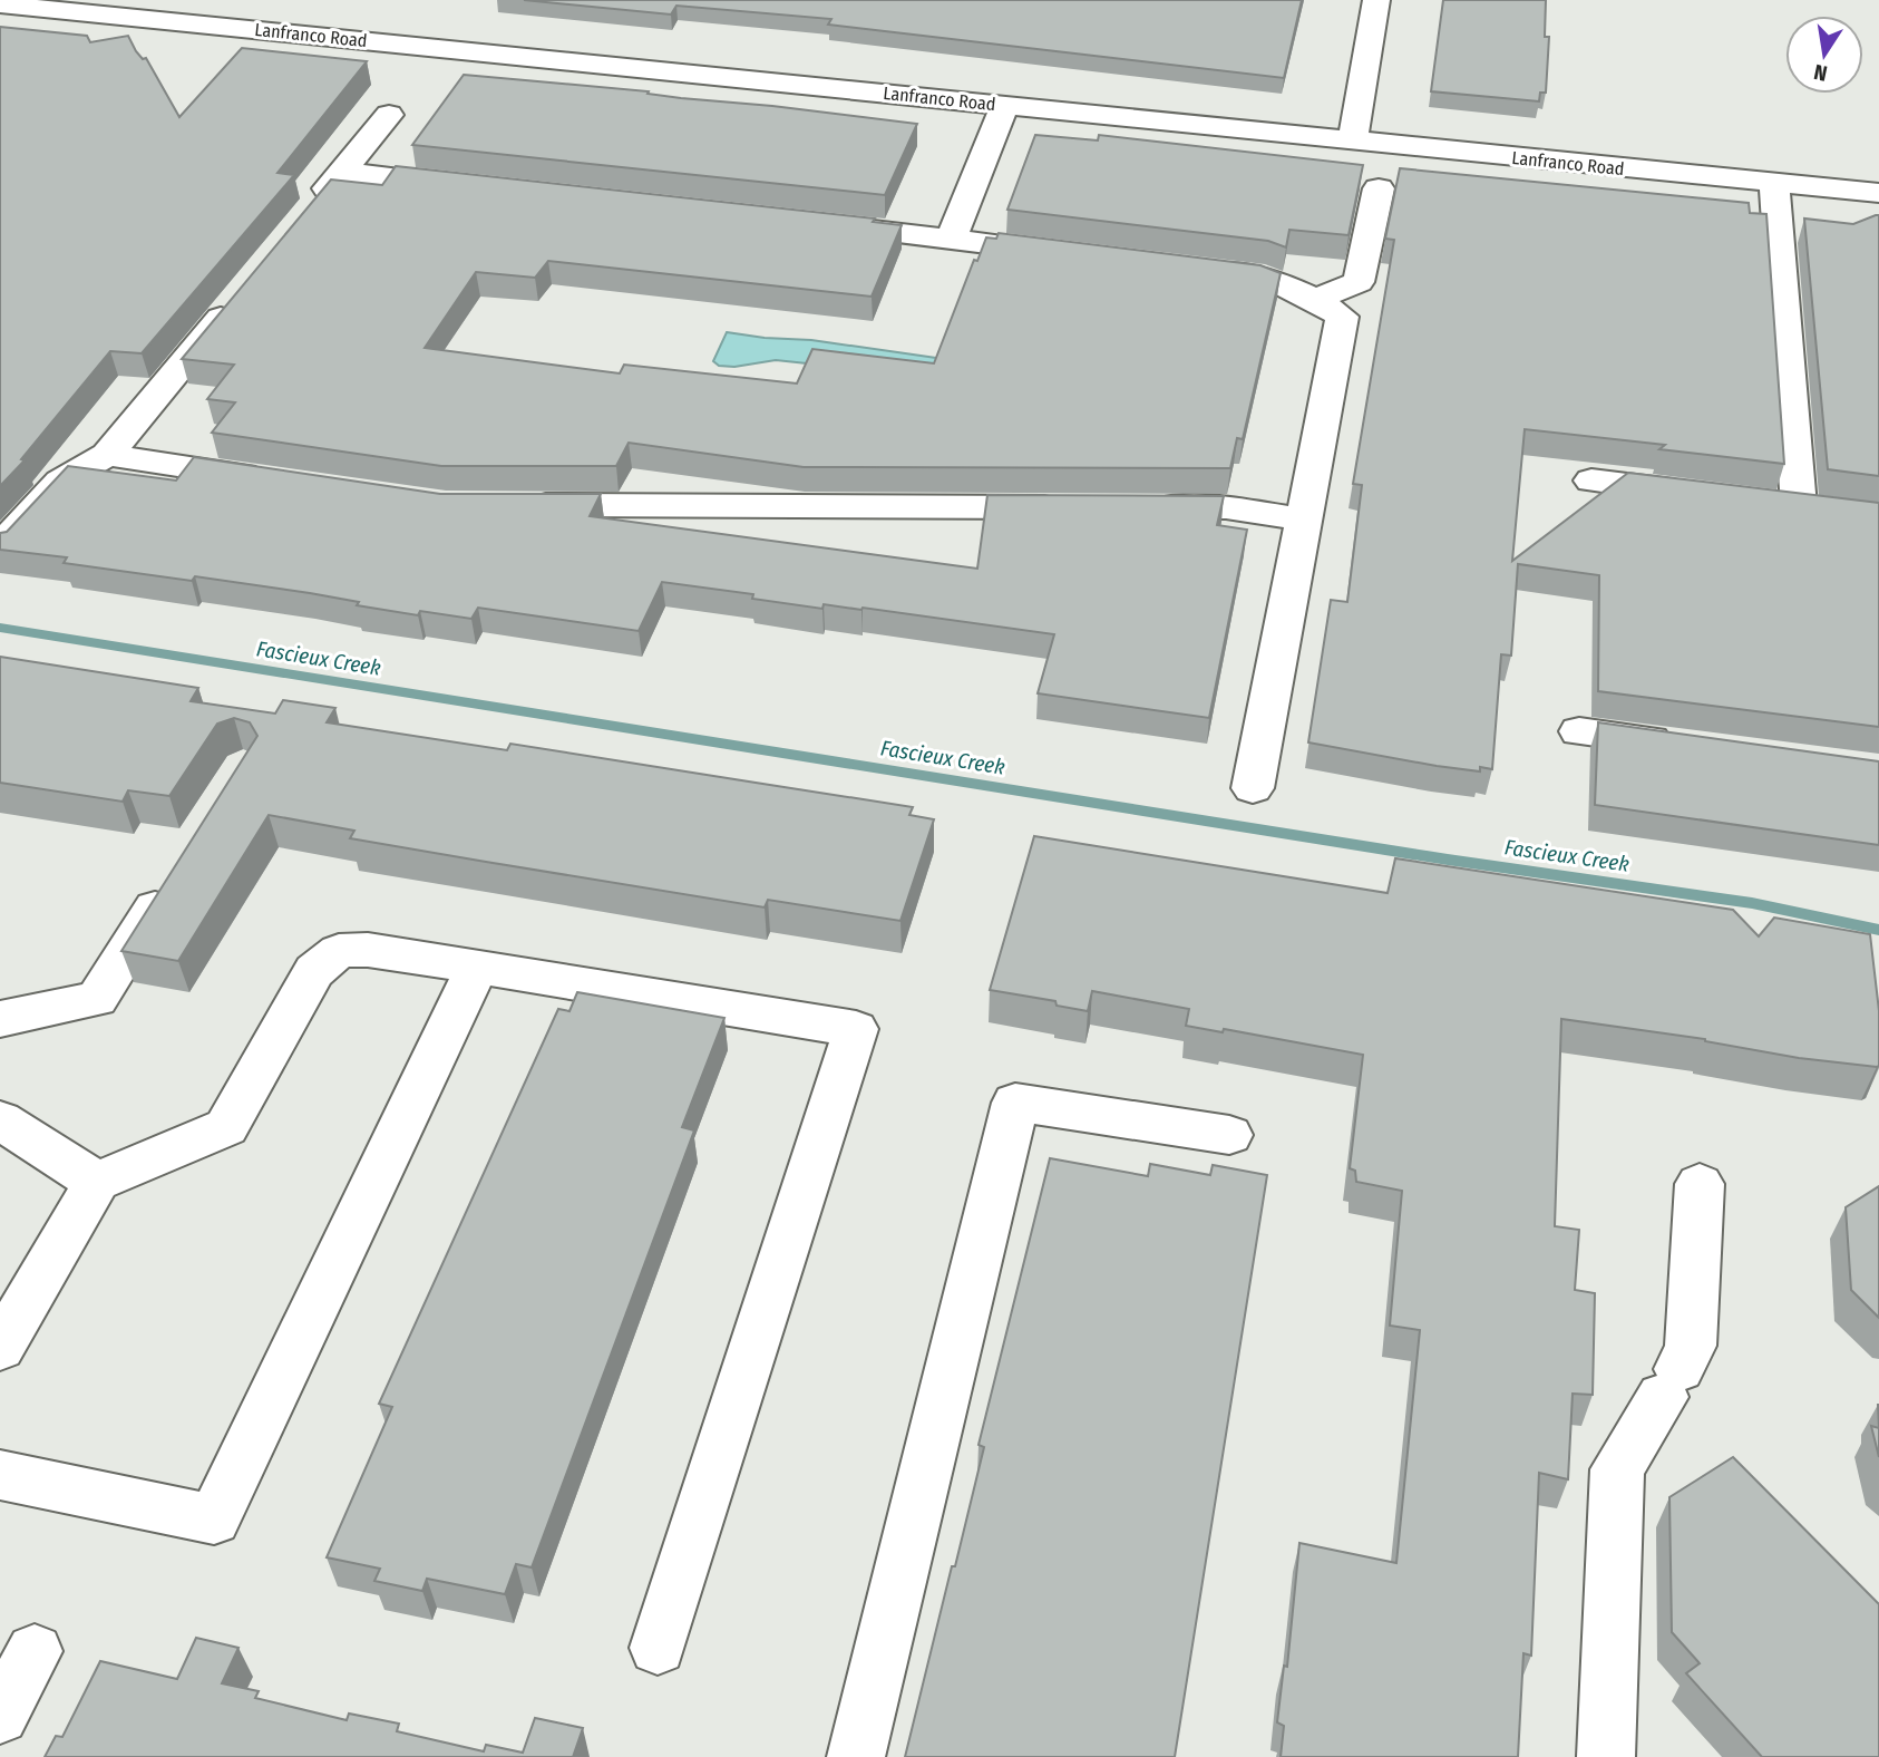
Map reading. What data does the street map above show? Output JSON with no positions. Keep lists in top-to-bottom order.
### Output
{
  "streets": {
    "street": ["Lanfranco Road"]
  },
  "water": ["Fascieux Creek"],
  "north": "bottom"
}
